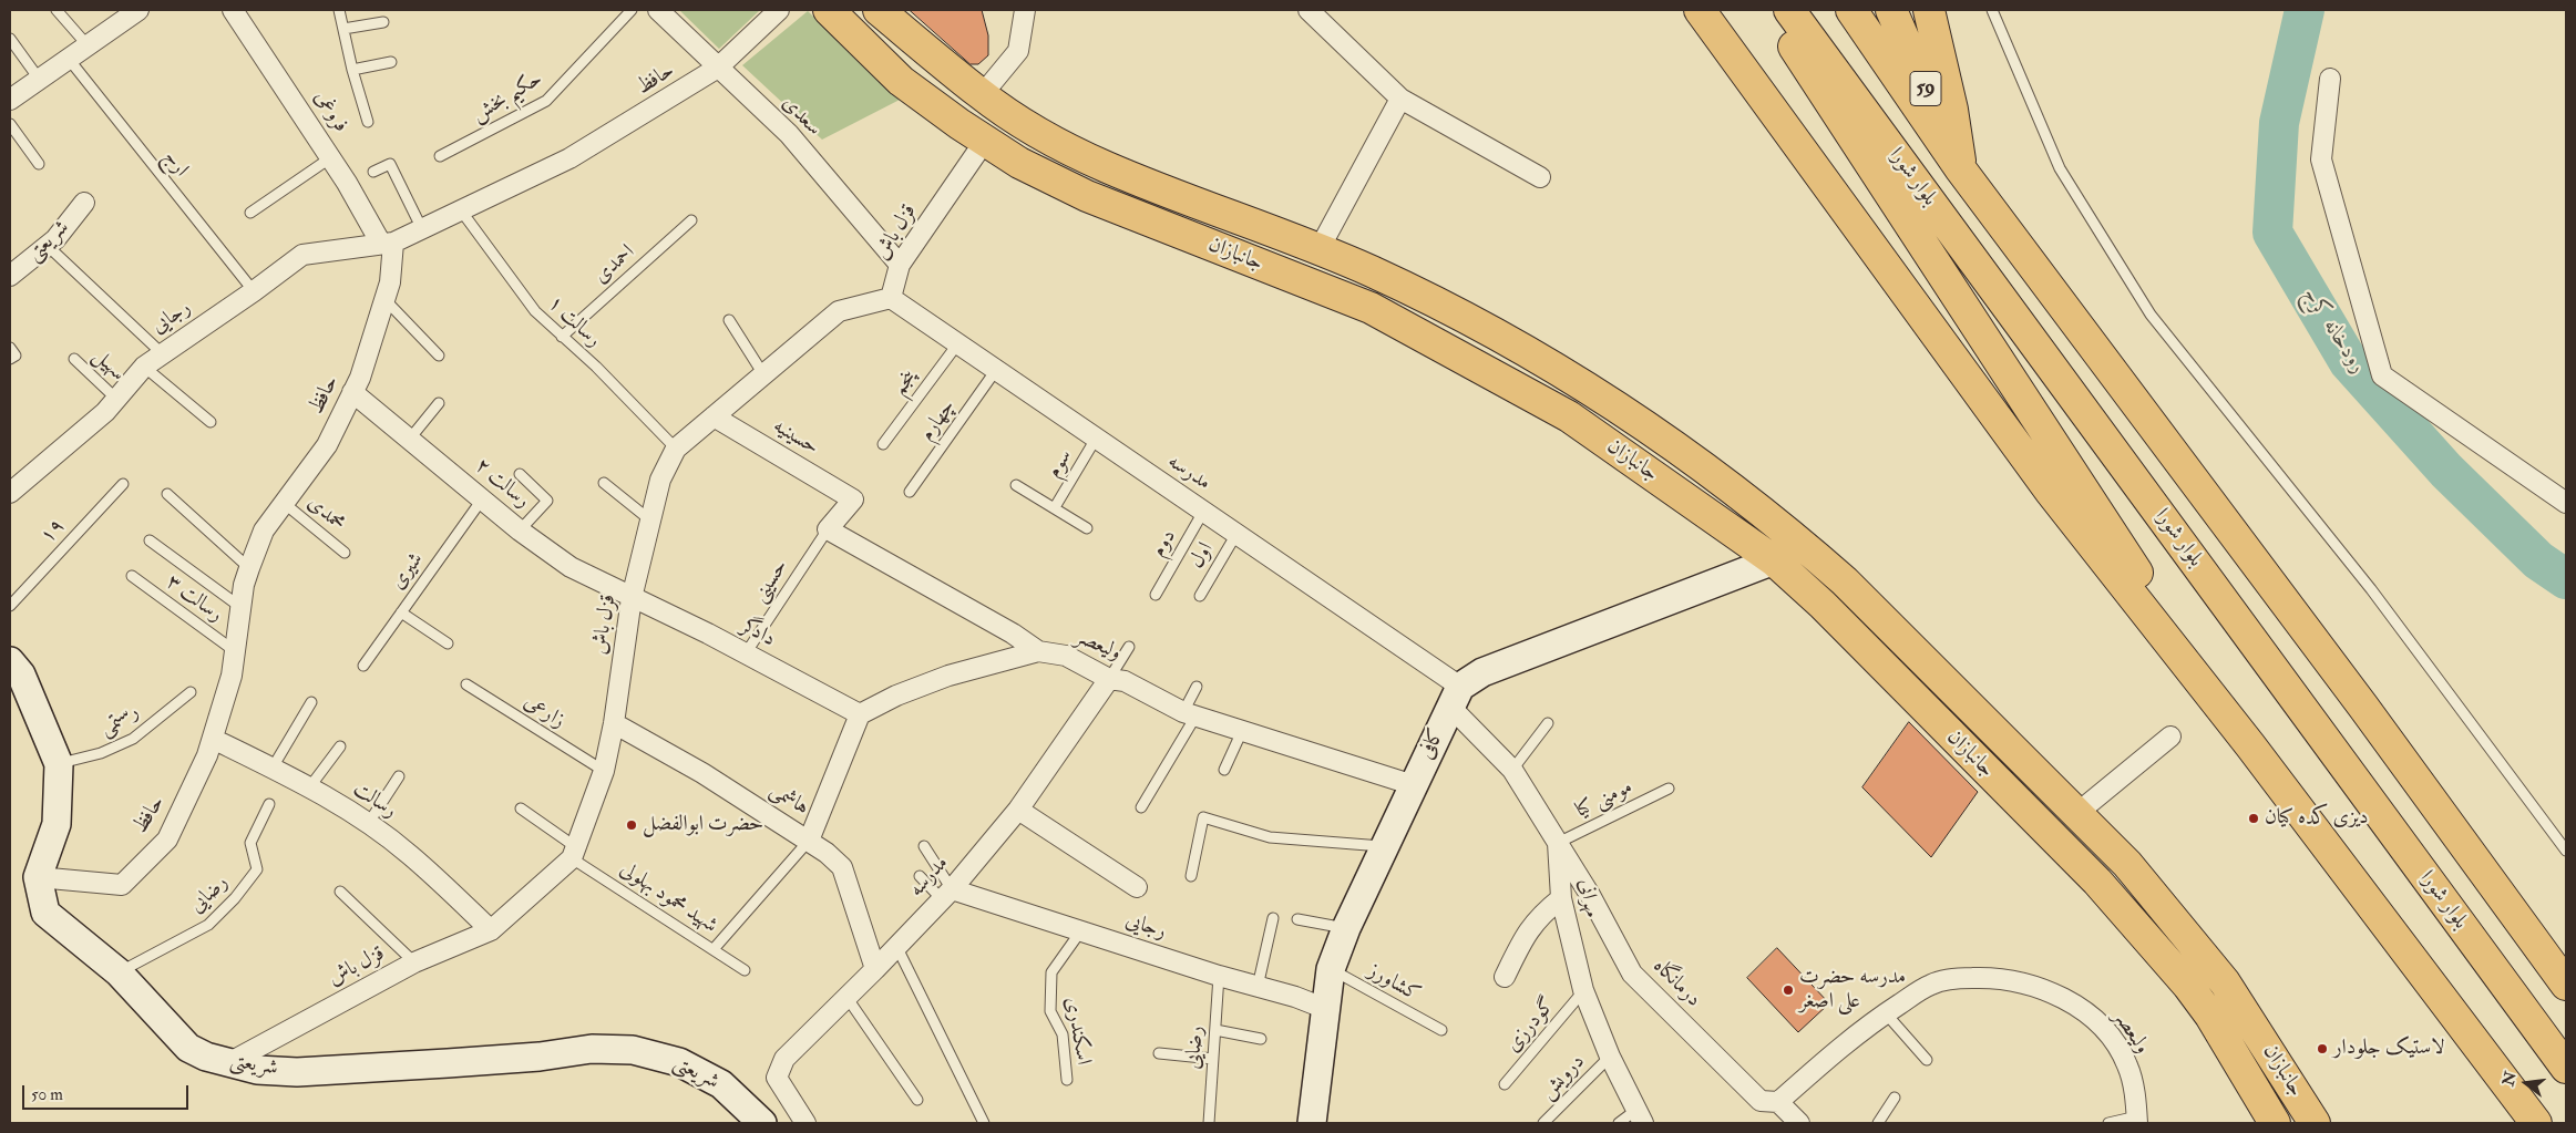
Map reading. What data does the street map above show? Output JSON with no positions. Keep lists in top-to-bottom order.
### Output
{
  "streets": {
    "main road": ["59", "بلوار شورا", "جانبازان"],
    "street": [
      "حافظ",
      "فروغی",
      "سعدی",
      "قزل باش",
      "شریعتی",
      "رجایی",
      "حسینیه",
      "مدرسه",
      "رسالت ۲",
      "دادگر",
      "ولیعصر",
      "کافی",
      "هاشمی",
      "رسالت",
      "مهرانی",
      "درمانگاه"
    ],
    "lane": [
      "حکیم بخش",
      "ارج",
      "احمدی",
      "رسالت ۱",
      "سهیل",
      "پنجم",
      "چهارم",
      "سوم",
      "محمدی",
      "۱۹",
      "دوم",
      "اول",
      "شیری",
      "حسینی",
      "رسالت ۳",
      "زارعی",
      "رستمی",
      "مومنی کیا",
      "رضایی",
      "شهید محمود بهلولی",
      "کشاورز",
      "گودرزی",
      "اسکندری",
      "درویش"
    ]
  },
  "crossings": [
    ["حافظ", "فروغی"],
    ["حافظ", "سعدی"],
    ["حافظ", "شریعتی"],
    ["حافظ", "رجایی"],
    ["حافظ", "رسالت ۱"],
    ["حافظ", "رسالت ۲"],
    ["حافظ", "محمدی"],
    ["حافظ", "رسالت ۳"],
    ["حافظ", "رسالت"],
    ["فروغی", "رجایی"],
    ["سعدی", "قزل باش"],
    ["ارج", "رجایی"],
    ["قزل باش", "شریعتی"],
    ["قزل باش", "جانبازان"],
    ["قزل باش", "رسالت ۱"],
    ["قزل باش", "حسینیه"],
    ["قزل باش", "مدرسه"],
    ["قزل باش", "رسالت ۲"],
    ["قزل باش", "دادگر"],
    ["قزل باش", "زارعی"],
    ["قزل باش", "هاشمی"],
    ["قزل باش", "رسالت"],
    ["قزل باش", "شهید محمود بهلولی"],
    ["شریعتی", "رضایی"],
    ["احمدی", "رسالت ۱"],
    ["رجایی", "سهیل"],
    ["رجایی", "مدرسه"],
    ["رجایی", "کافی"],
    ["رجایی", "رضایی"],
    ["رجایی", "اسکندری"],
    ["پنجم", "مدرسه"],
    ["چهارم", "مدرسه"],
    ["حسینیه", "حسینی"],
    ["سوم", "مدرسه"],
    ["مدرسه", "دوم"],
    ["مدرسه", "اول"],
    ["مدرسه", "ولیعصر"],
    ["مدرسه", "کافی"],
    ["مدرسه", "هاشمی"],
    ["مدرسه", "مهرانی"],
    ["رسالت ۲", "شیری"],
    ["رسالت ۲", "دادگر"],
    ["حسینی", "دادگر"],
    ["دادگر", "ولیعصر"],
    ["ولیعصر", "کافی"],
    ["ولیعصر", "درمانگاه"],
    ["کافی", "مهرانی"],
    ["کافی", "کشاورز"],
    ["مومنی کیا", "مهرانی"],
    ["مومنی کیا", "درمانگاه"],
    ["مهرانی", "درمانگاه"],
    ["مهرانی", "گودرزی"],
    ["مهرانی", "درویش"]
  ],
  "water": ["رودخانه کرج"],
  "places": [
    "دیزی کده کیان",
    "حضرت ابوالفضل",
    "مدرسه حضرت علی اصغر",
    "لاستیک جلودار"
  ],
  "scale_bar": "50 m",
  "north": "left"
}
